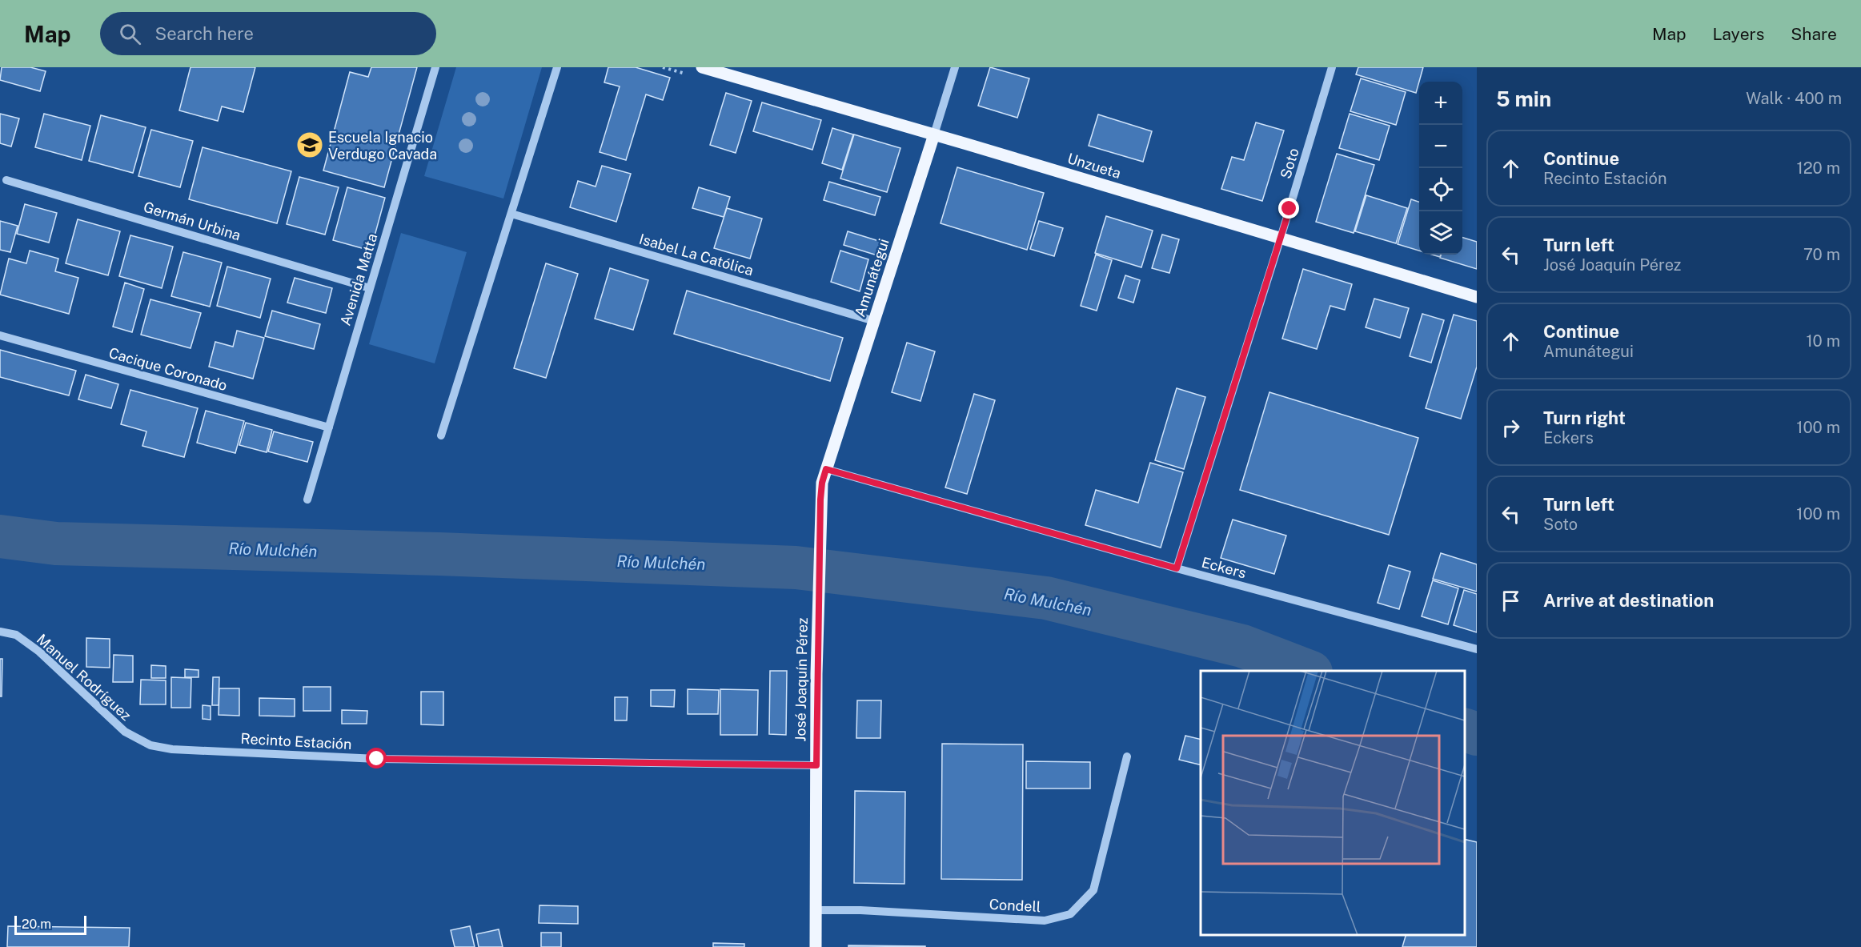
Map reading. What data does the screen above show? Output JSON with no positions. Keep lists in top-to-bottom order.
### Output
{
  "streets": {
    "main road": ["Unzueta", "Amunátegui", "José Joaquín Pérez"],
    "street": [
      "Soto",
      "Germán Urbina",
      "Isabel La Católica",
      "Avenida Matta",
      "Cacique Coronado",
      "Eckers",
      "Manuel Rodríguez",
      "Recinto Estación",
      "Condell"
    ]
  },
  "crossings": [
    ["Soto", "Unzueta"],
    ["Soto", "Eckers"],
    ["Unzueta", "Amunátegui"],
    ["Germán Urbina", "Avenida Matta"],
    ["Isabel La Católica", "Amunátegui"],
    ["Amunátegui", "Eckers"],
    ["Amunátegui", "José Joaquín Pérez"],
    ["Avenida Matta", "Cacique Coronado"],
    ["Manuel Rodríguez", "Recinto Estación"],
    ["José Joaquín Pérez", "Recinto Estación"],
    ["José Joaquín Pérez", "Condell"]
  ],
  "water": ["Río Mulchén"],
  "places": {
    "school or university": ["Escuela Ignacio Verdugo Cavada"]
  },
  "scale_bar": "20 m",
  "page": {
    "header": "Map",
    "search": "Search here",
    "nav": ["Map", "Layers", "Share"],
    "heading": ["5 min", "Walk · 400 m"],
    "map_buttons": ["+", "−"],
    "list": [
      ["Continue", "Recinto Estación", "120 m"],
      ["Turn left", "José Joaquín Pérez", "70 m"],
      ["Continue", "Amunátegui", "10 m"],
      ["Turn right", "Eckers", "100 m"],
      ["Turn left", "Soto", "100 m"],
      "Arrive at destination"
    ],
    "scale": "20 m"
  }
}
